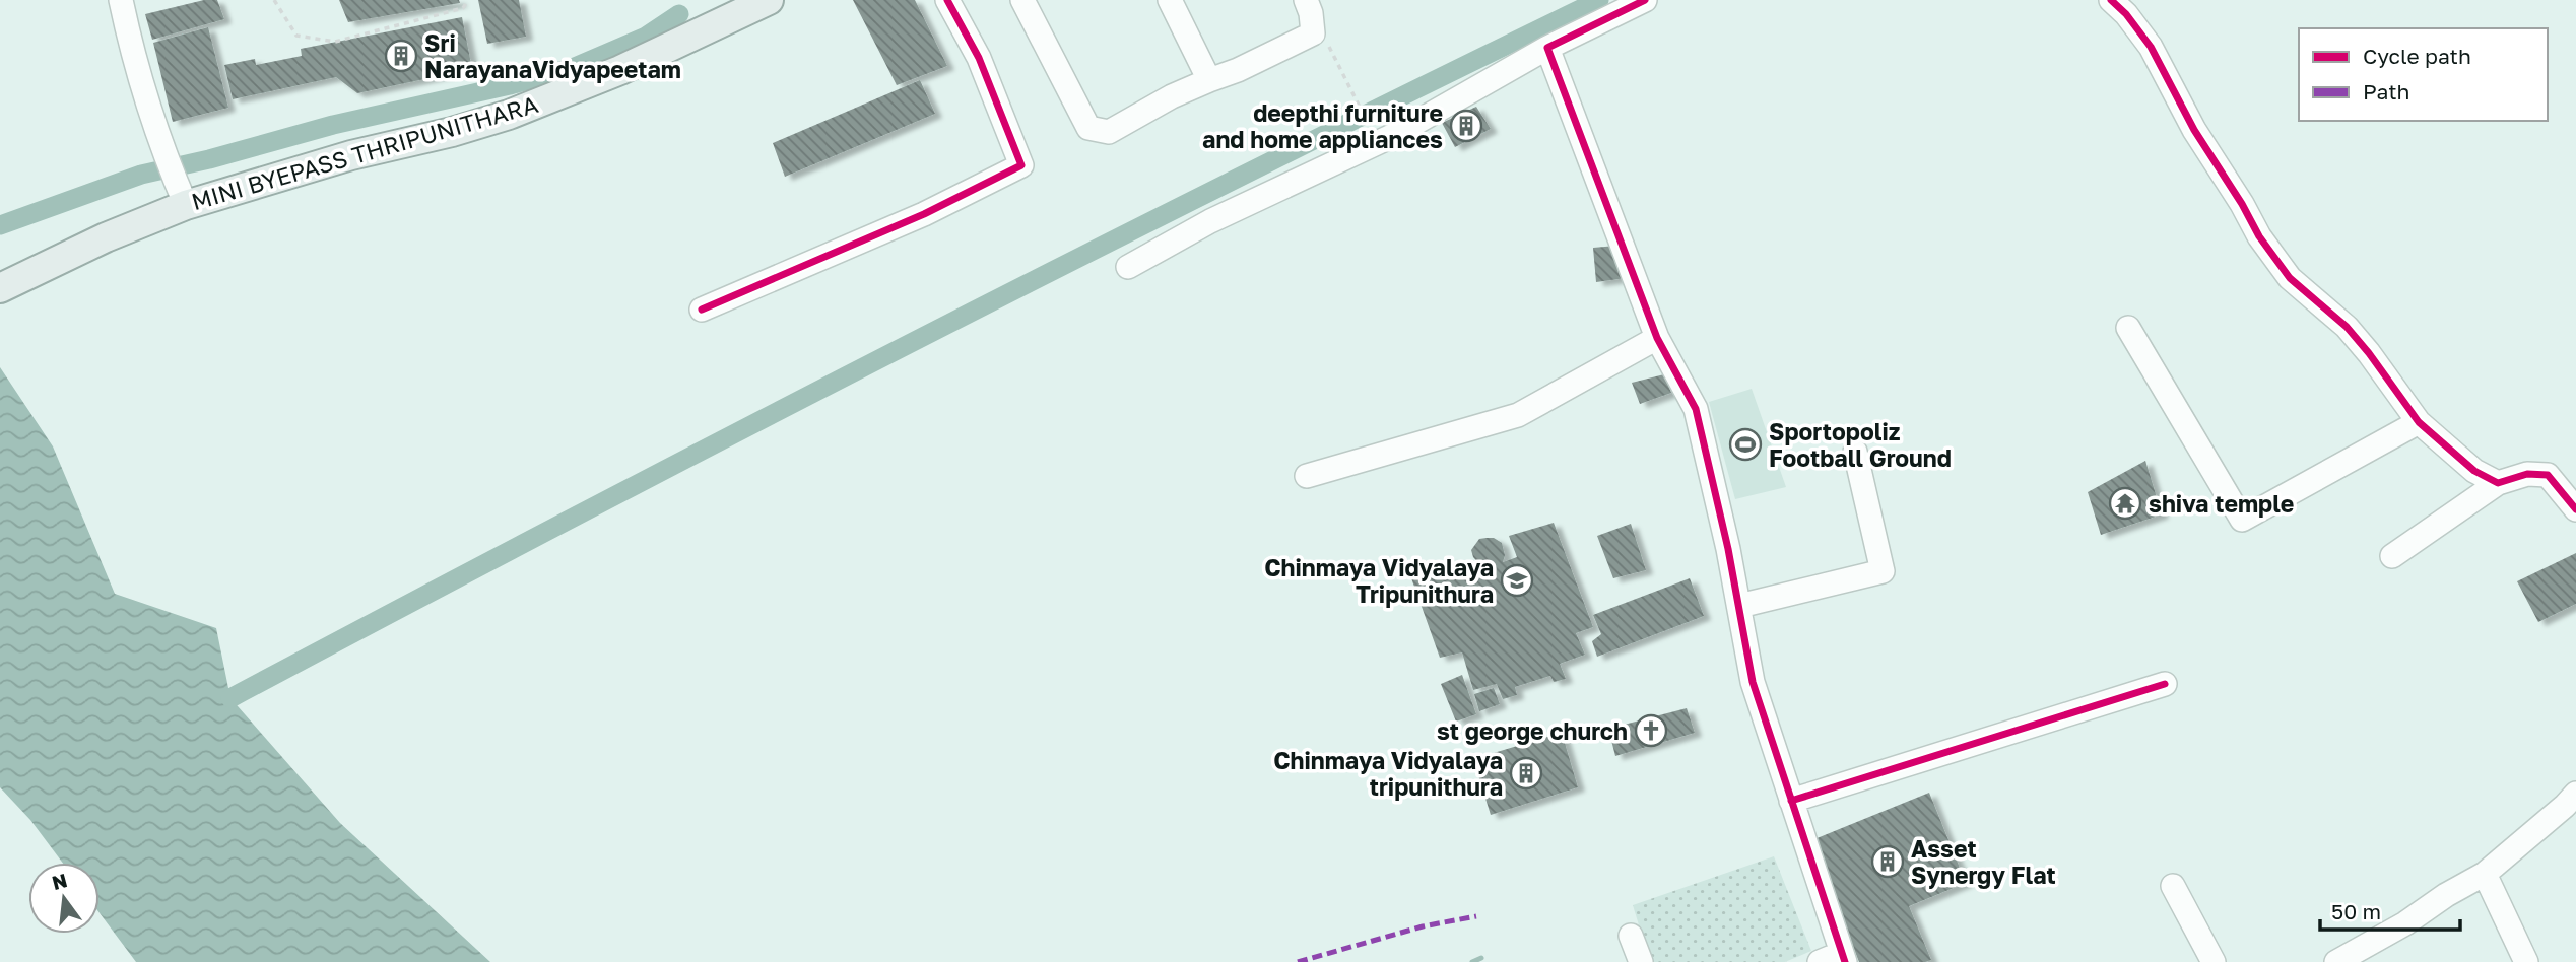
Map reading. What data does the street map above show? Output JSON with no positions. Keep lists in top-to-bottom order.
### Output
{
  "streets": {
    "main road": ["MINI BYEPASS THRIPUNITHARA"]
  },
  "places": {
    "building": [
      "Sri NarayanaVidyapeetam",
      "deepthi furniture and home appliances",
      "Chinmaya Vidyalaya tripunithura",
      "Asset Synergy Flat"
    ],
    "sports": ["Sportopoliz Football Ground"],
    "temple": ["shiva temple"],
    "school or university": ["Chinmaya Vidyalaya Tripunithura"],
    "church": ["st george church"]
  },
  "legend": ["Cycle path", "Path"],
  "scale_bar": "50 m",
  "north": "top"
}
